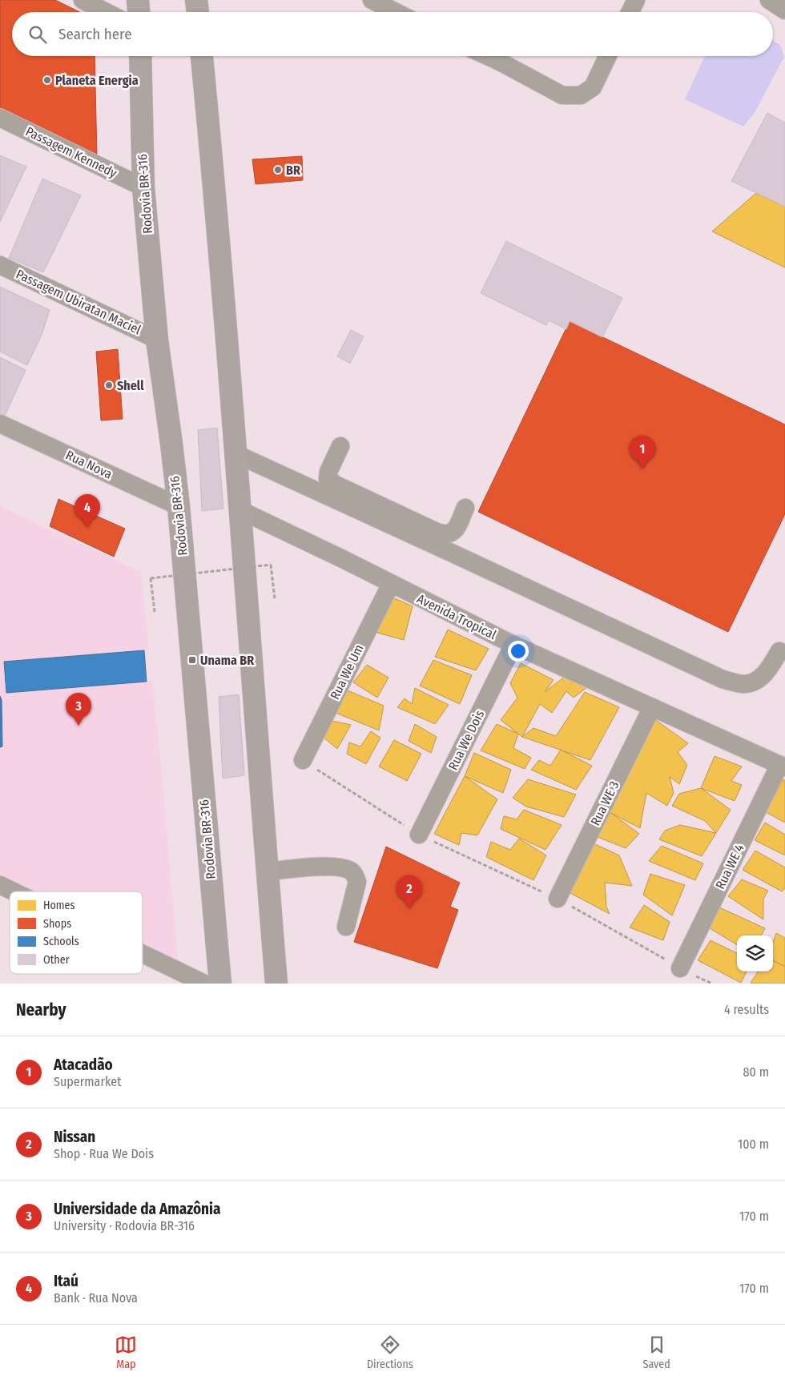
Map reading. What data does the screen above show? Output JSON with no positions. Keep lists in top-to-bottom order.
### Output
{
  "streets": {
    "highway": ["Rodovia BR-316"],
    "street": [
      "Passagem Kennedy",
      "Passagem Ubiratan Maciel",
      "Rua Nova",
      "Avenida Tropical",
      "Rua We Um",
      "Rua We Dois",
      "Rua WE 3",
      "Rua WE 4"
    ]
  },
  "crossings": [
    ["Passagem Kennedy", "Rodovia BR-316"],
    ["Rodovia BR-316", "Passagem Ubiratan Maciel"],
    ["Rodovia BR-316", "Rua Nova"],
    ["Avenida Tropical", "Rua We Um"],
    ["Avenida Tropical", "Rua We Dois"],
    ["Avenida Tropical", "Rua WE 3"],
    ["Avenida Tropical", "Rua WE 4"]
  ],
  "places": {
    "other": ["Planeta Energia", "BR", "Shell"],
    "transit": ["Unama BR"]
  },
  "legend": [
    "Homes",
    "Shops",
    "Schools",
    "Other"
  ],
  "page": {
    "search": "Search here",
    "pins": [
      "1",
      "4",
      "3",
      "2"
    ],
    "heading": ["Nearby", "4 results"],
    "list": [
      {
        "mark": "1",
        "name": "Atacadão",
        "note": "Supermarket",
        "value": "80 m"
      },
      {
        "mark": "2",
        "name": "Nissan",
        "note": "Shop · Rua We Dois",
        "value": "100 m"
      },
      {
        "mark": "3",
        "name": "Universidade da Amazônia",
        "note": "University · Rodovia BR-316",
        "value": "170 m"
      },
      {
        "mark": "4",
        "name": "Itaú",
        "note": "Bank · Rua Nova",
        "value": "170 m"
      }
    ],
    "nav": ["Map", "Directions", "Saved"]
  }
}
